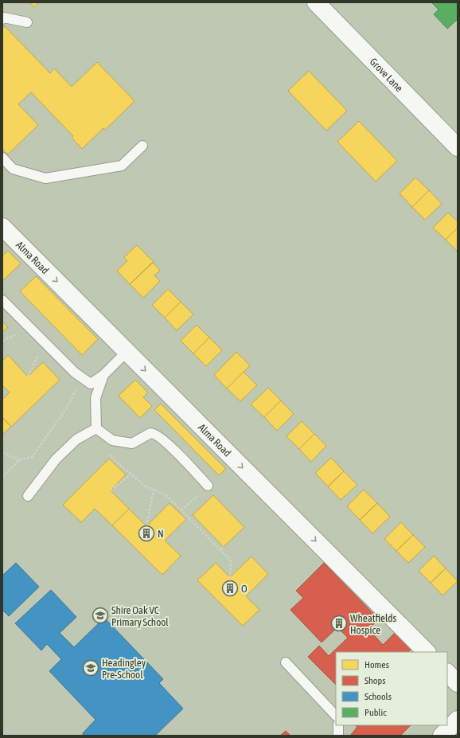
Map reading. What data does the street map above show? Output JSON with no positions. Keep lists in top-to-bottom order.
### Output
{
  "streets": {
    "street": ["Grove Lane", "Alma Road"]
  },
  "one_way": ["Alma Road"],
  "places": {
    "building": ["N", "O", "Wheatfields Hospice"],
    "school or university": ["Shire Oak VC Primary School", "Headingley Pre-School"]
  },
  "legend": [
    "Homes",
    "Shops",
    "Schools",
    "Public"
  ]
}
